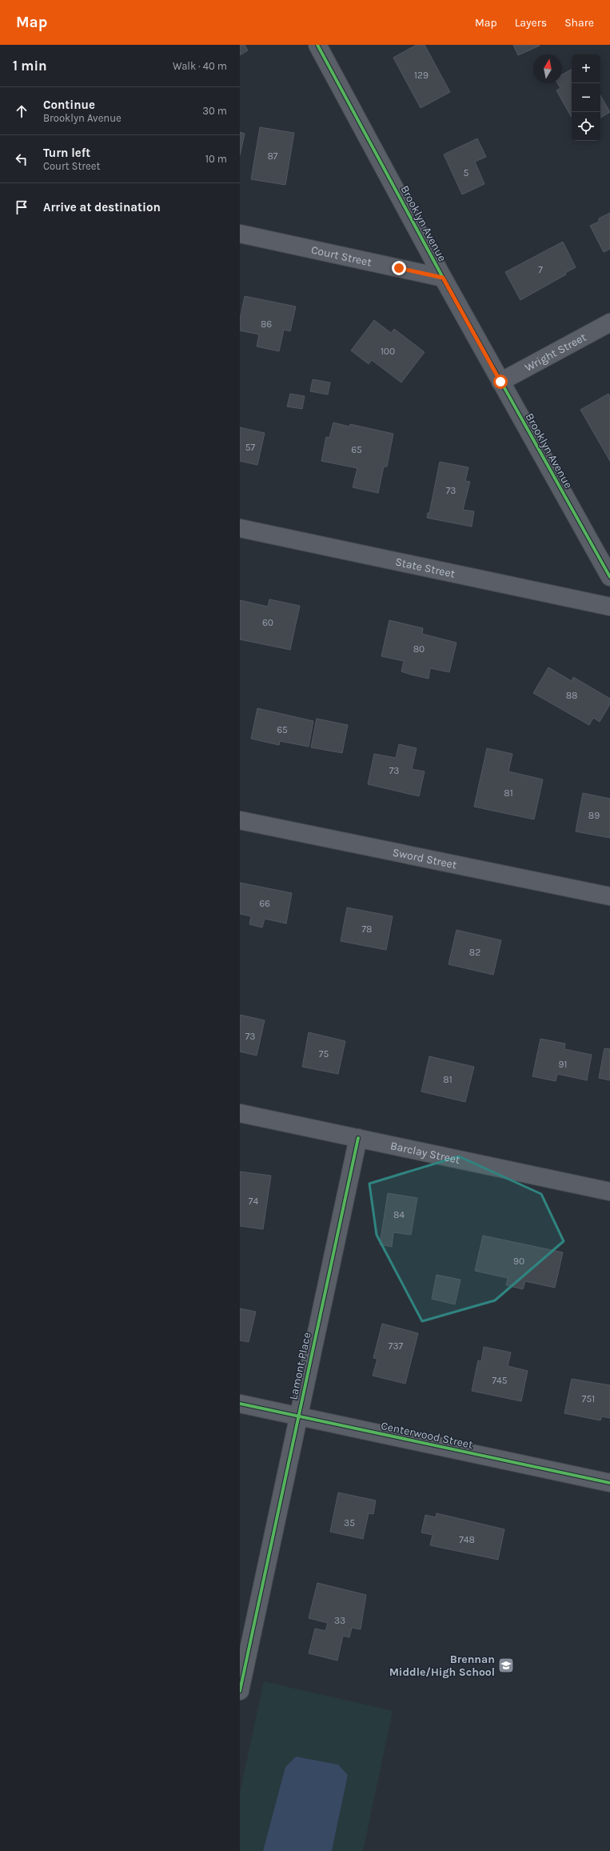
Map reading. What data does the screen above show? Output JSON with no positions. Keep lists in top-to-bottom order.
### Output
{
  "streets": {
    "street": [
      "Brooklyn Avenue",
      "Court Street",
      "Wright Street",
      "State Street",
      "Sword Street",
      "Barclay Street",
      "Lamont Place",
      "Centerwood Street"
    ]
  },
  "crossings": [
    ["Brooklyn Avenue", "Court Street"],
    ["Brooklyn Avenue", "Wright Street"],
    ["Barclay Street", "Lamont Place"],
    ["Lamont Place", "Centerwood Street"]
  ],
  "places": {
    "school or university": ["Brennan Middle/High School"]
  },
  "house_numbers": [
    "129",
    "87",
    "5",
    "7",
    "86",
    "100",
    "57",
    "65",
    "73",
    "60",
    "80",
    "88",
    "65",
    "73",
    "81",
    "89",
    "66",
    "78",
    "82",
    "73",
    "75",
    "91",
    "81",
    "74",
    "84",
    "90",
    "737",
    "745",
    "751",
    "35",
    "748",
    "33"
  ],
  "north": "top",
  "page": {
    "header": "Map",
    "nav": ["Map", "Layers", "Share"],
    "heading": ["1 min", "Walk · 40 m"],
    "map_buttons": ["+", "−"],
    "list": [
      ["Continue", "Brooklyn Avenue", "30 m"],
      ["Turn left", "Court Street", "10 m"],
      "Arrive at destination"
    ]
  }
}
